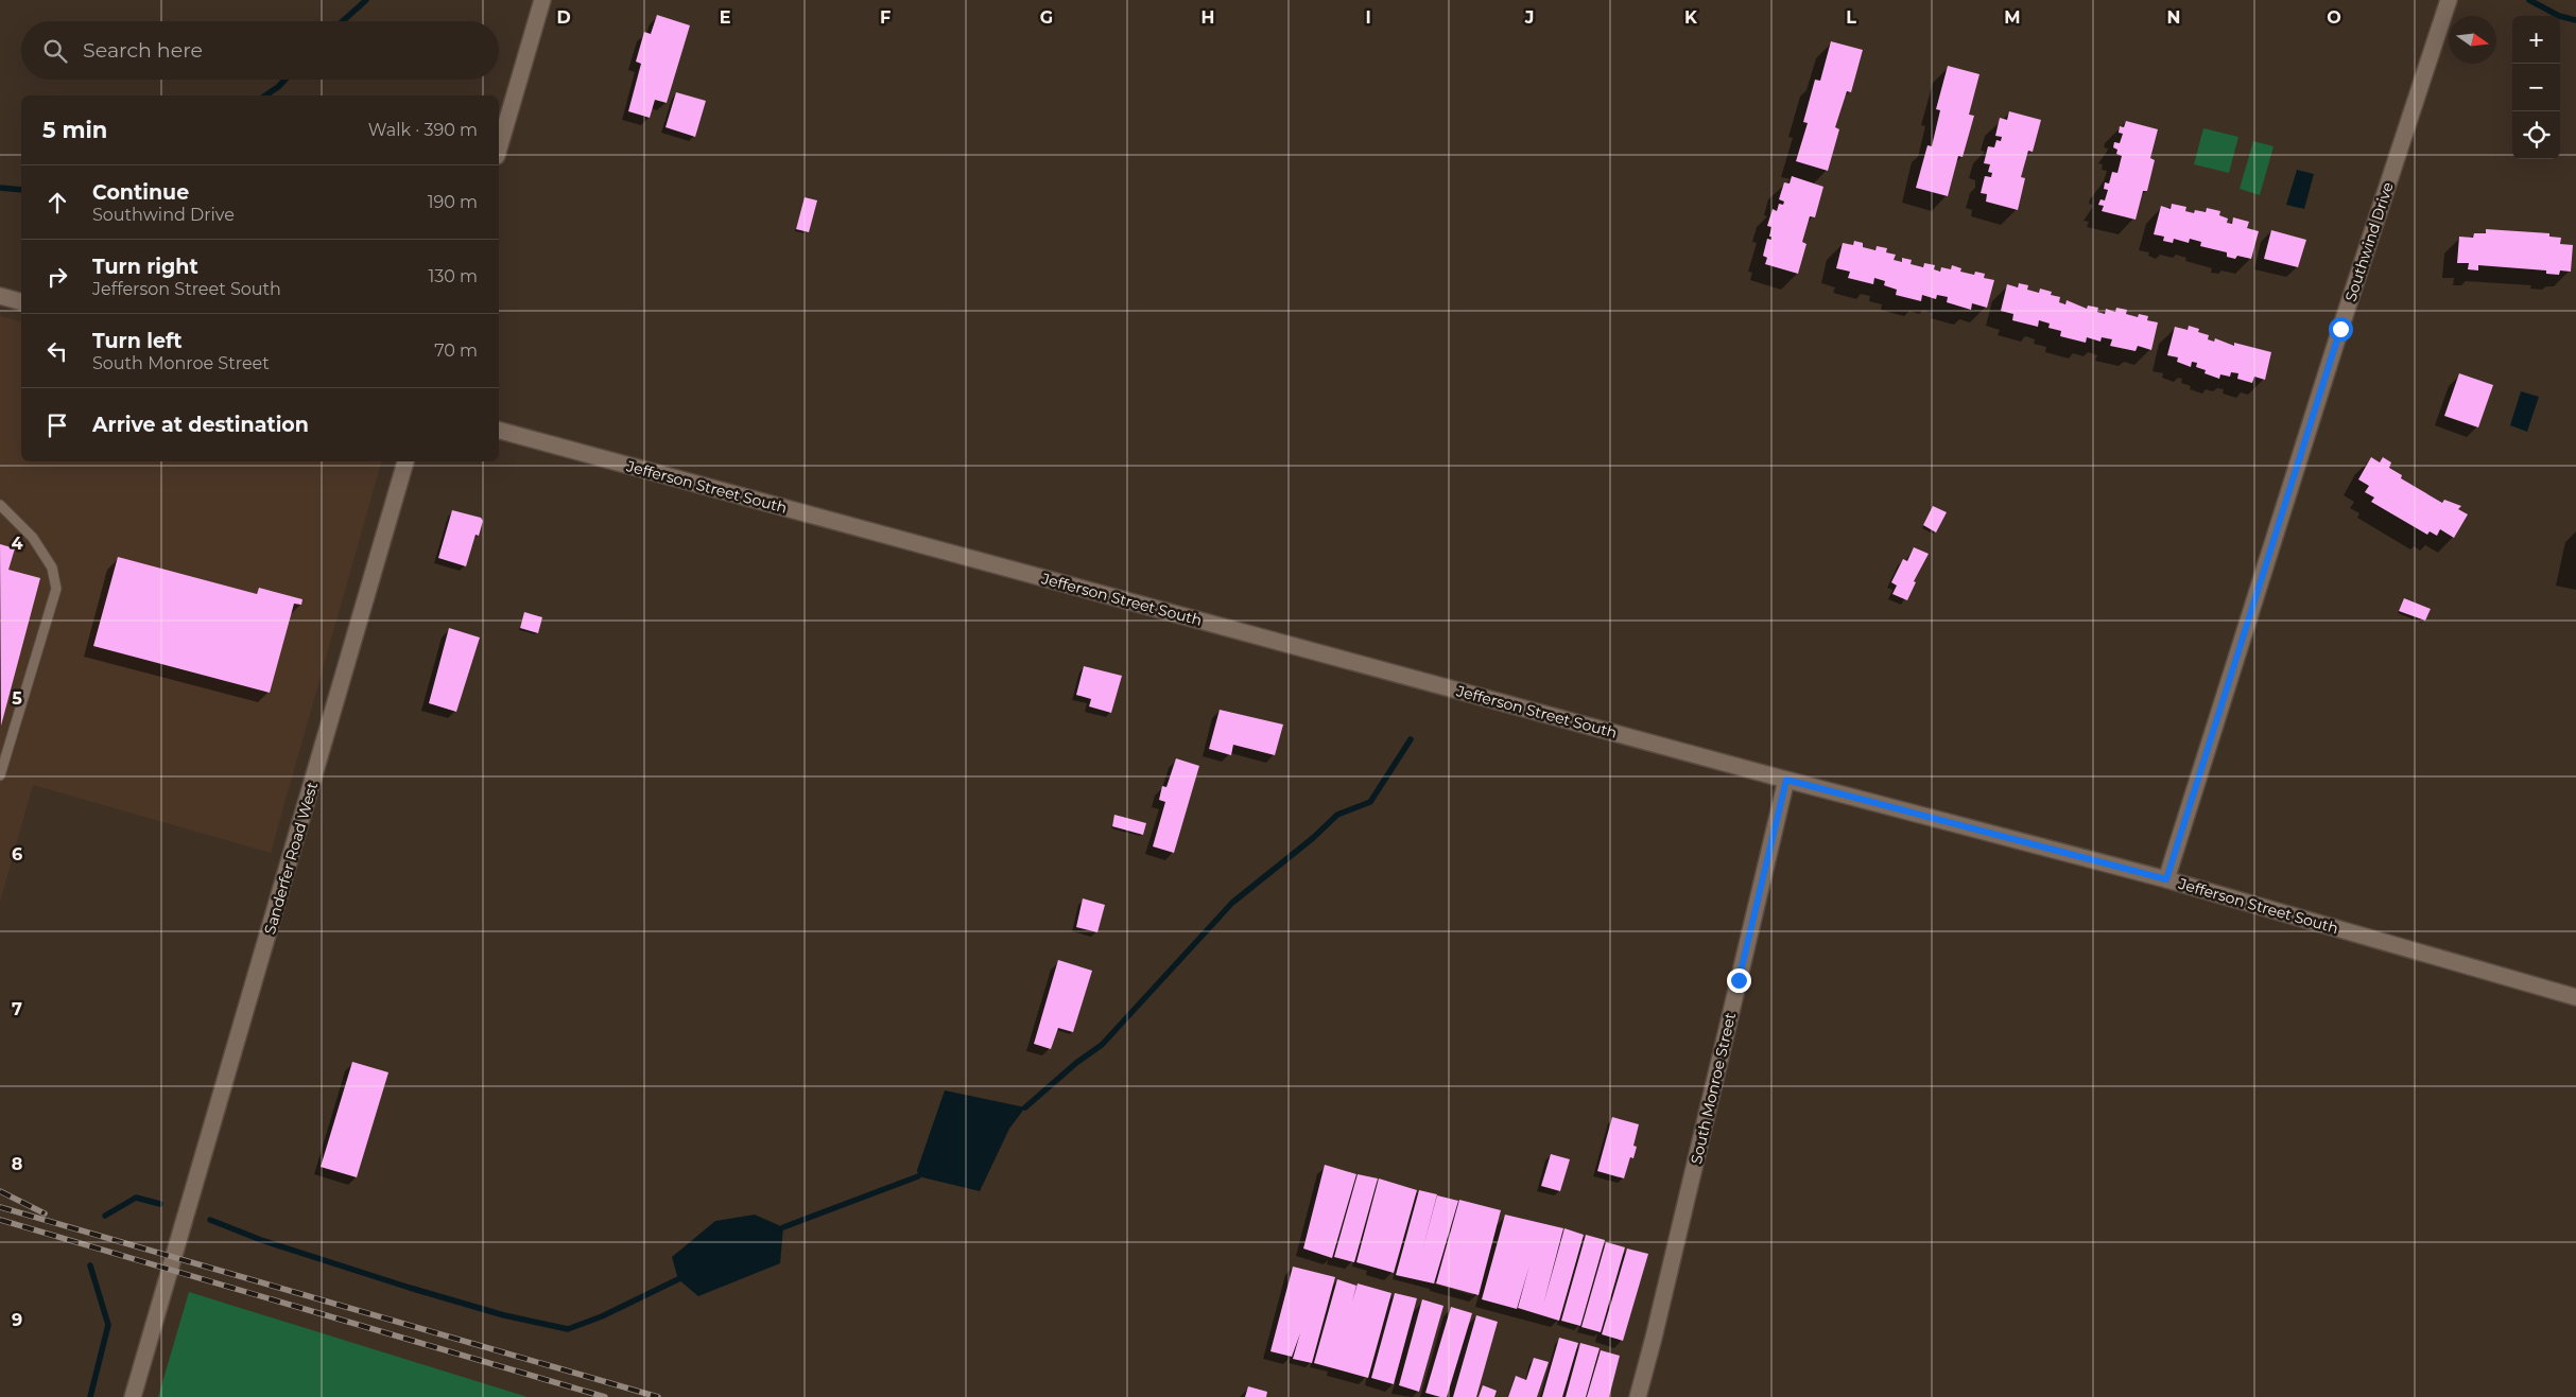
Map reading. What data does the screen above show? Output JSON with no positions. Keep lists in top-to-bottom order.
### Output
{
  "streets": {
    "street": [
      "Southwind Drive",
      "Jefferson Street South",
      "Sanderfer Road West",
      "South Monroe Street"
    ]
  },
  "crossings": [
    ["Southwind Drive", "Jefferson Street South"],
    ["Jefferson Street South", "South Monroe Street"]
  ],
  "north": "right",
  "page": {
    "map_buttons": ["+", "−"],
    "search": "Search here",
    "heading": ["5 min", "Walk · 390 m"],
    "list": [
      ["Continue", "Southwind Drive", "190 m"],
      ["Turn right", "Jefferson Street South", "130 m"],
      ["Turn left", "South Monroe Street", "70 m"],
      "Arrive at destination"
    ]
  },
  "grid": {
    "columns": [
      "D",
      "E",
      "F",
      "G",
      "H",
      "I",
      "J",
      "K",
      "L",
      "M",
      "N",
      "O"
    ],
    "rows": [
      "4",
      "5",
      "6",
      "7",
      "8",
      "9"
    ]
  }
}
